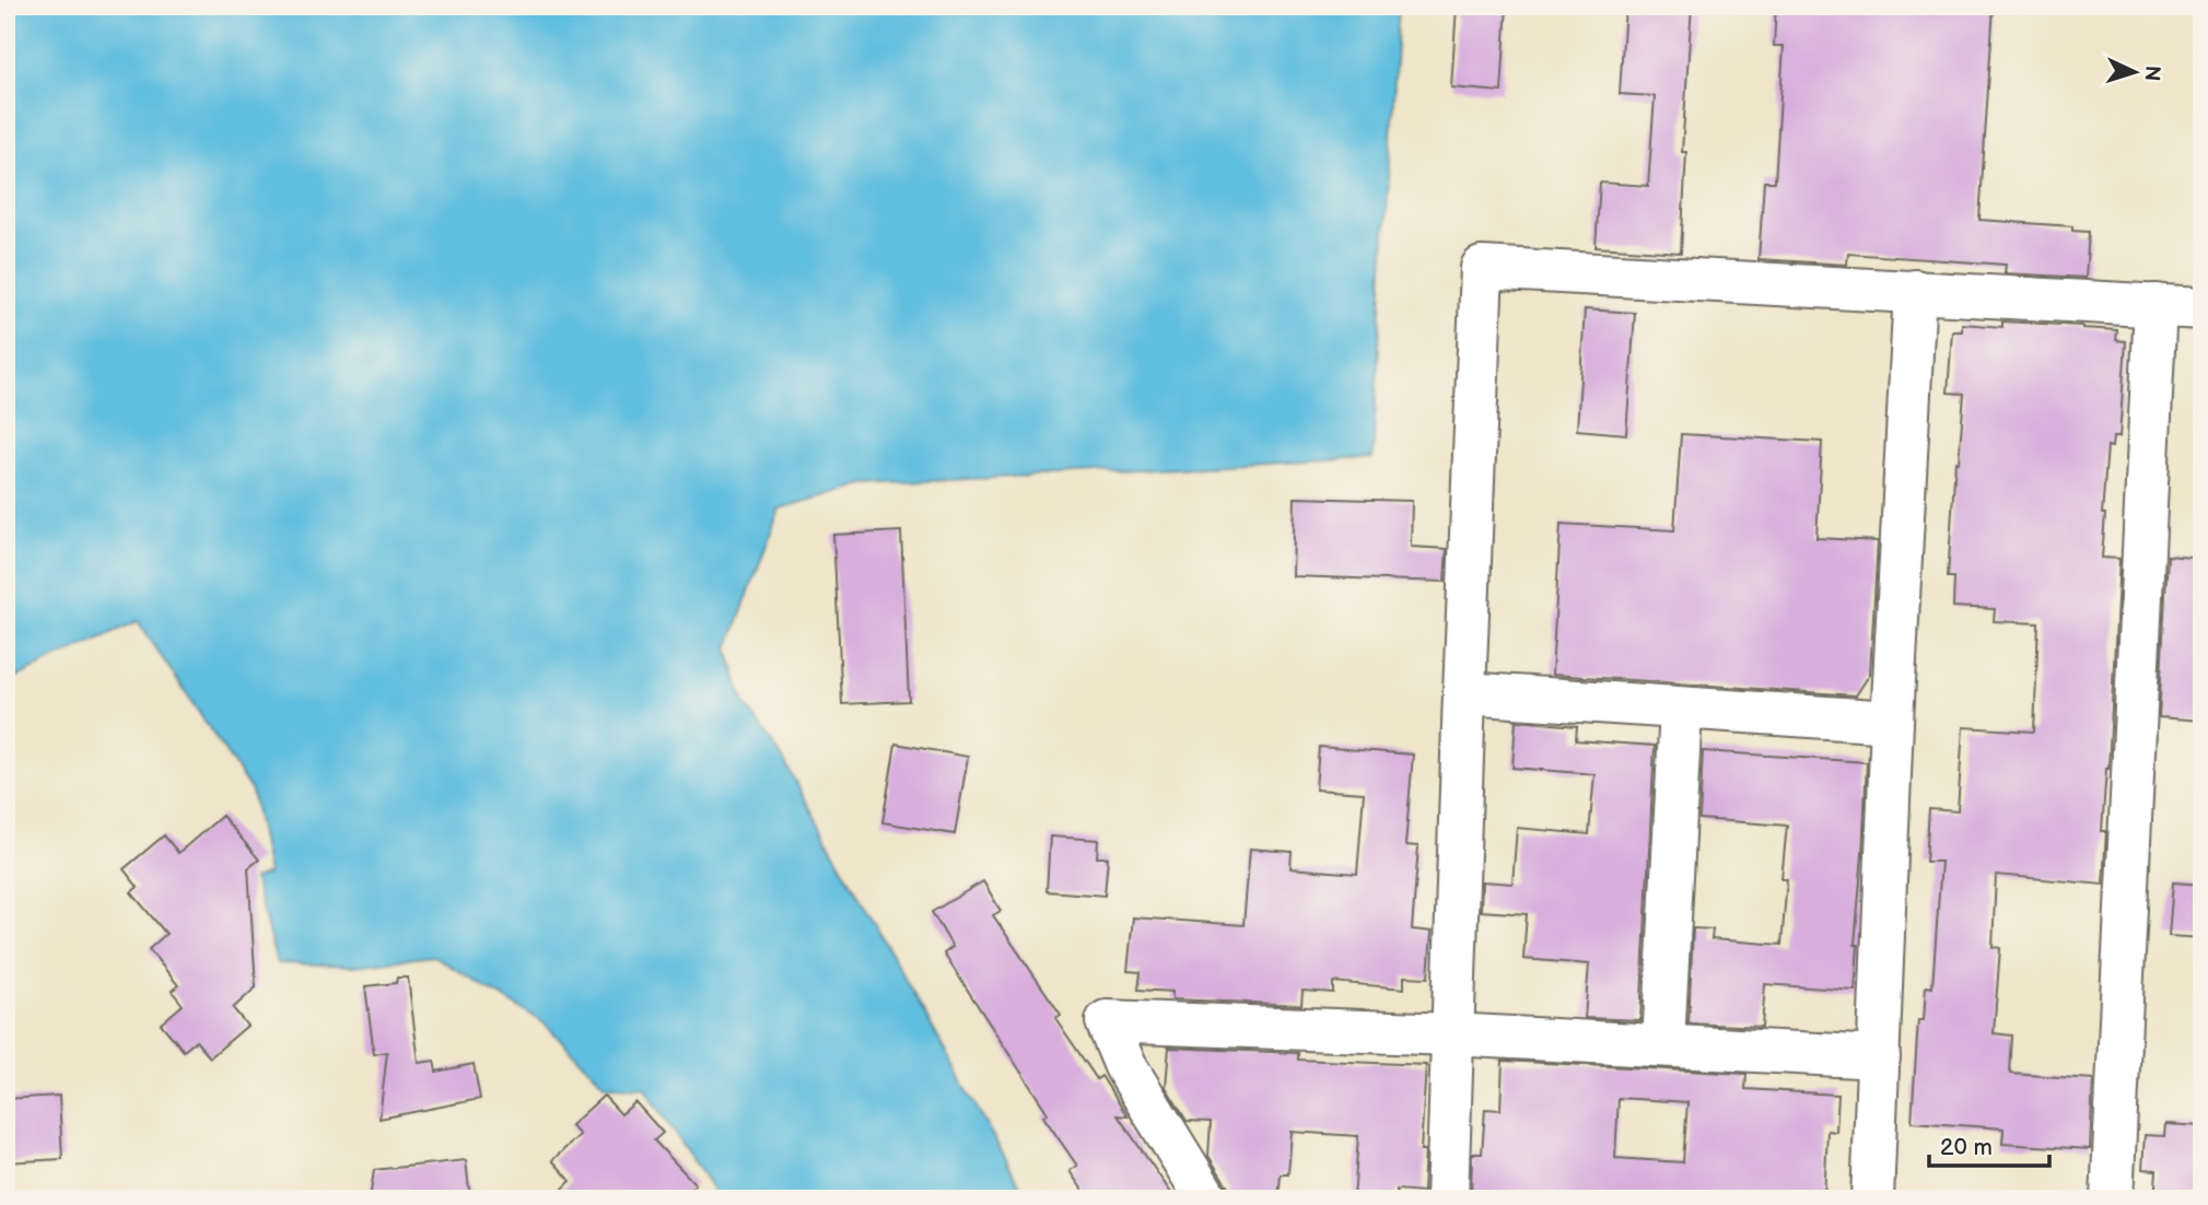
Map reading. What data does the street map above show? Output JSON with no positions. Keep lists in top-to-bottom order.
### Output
{
  "scale_bar": "20 m",
  "north": "right"
}
